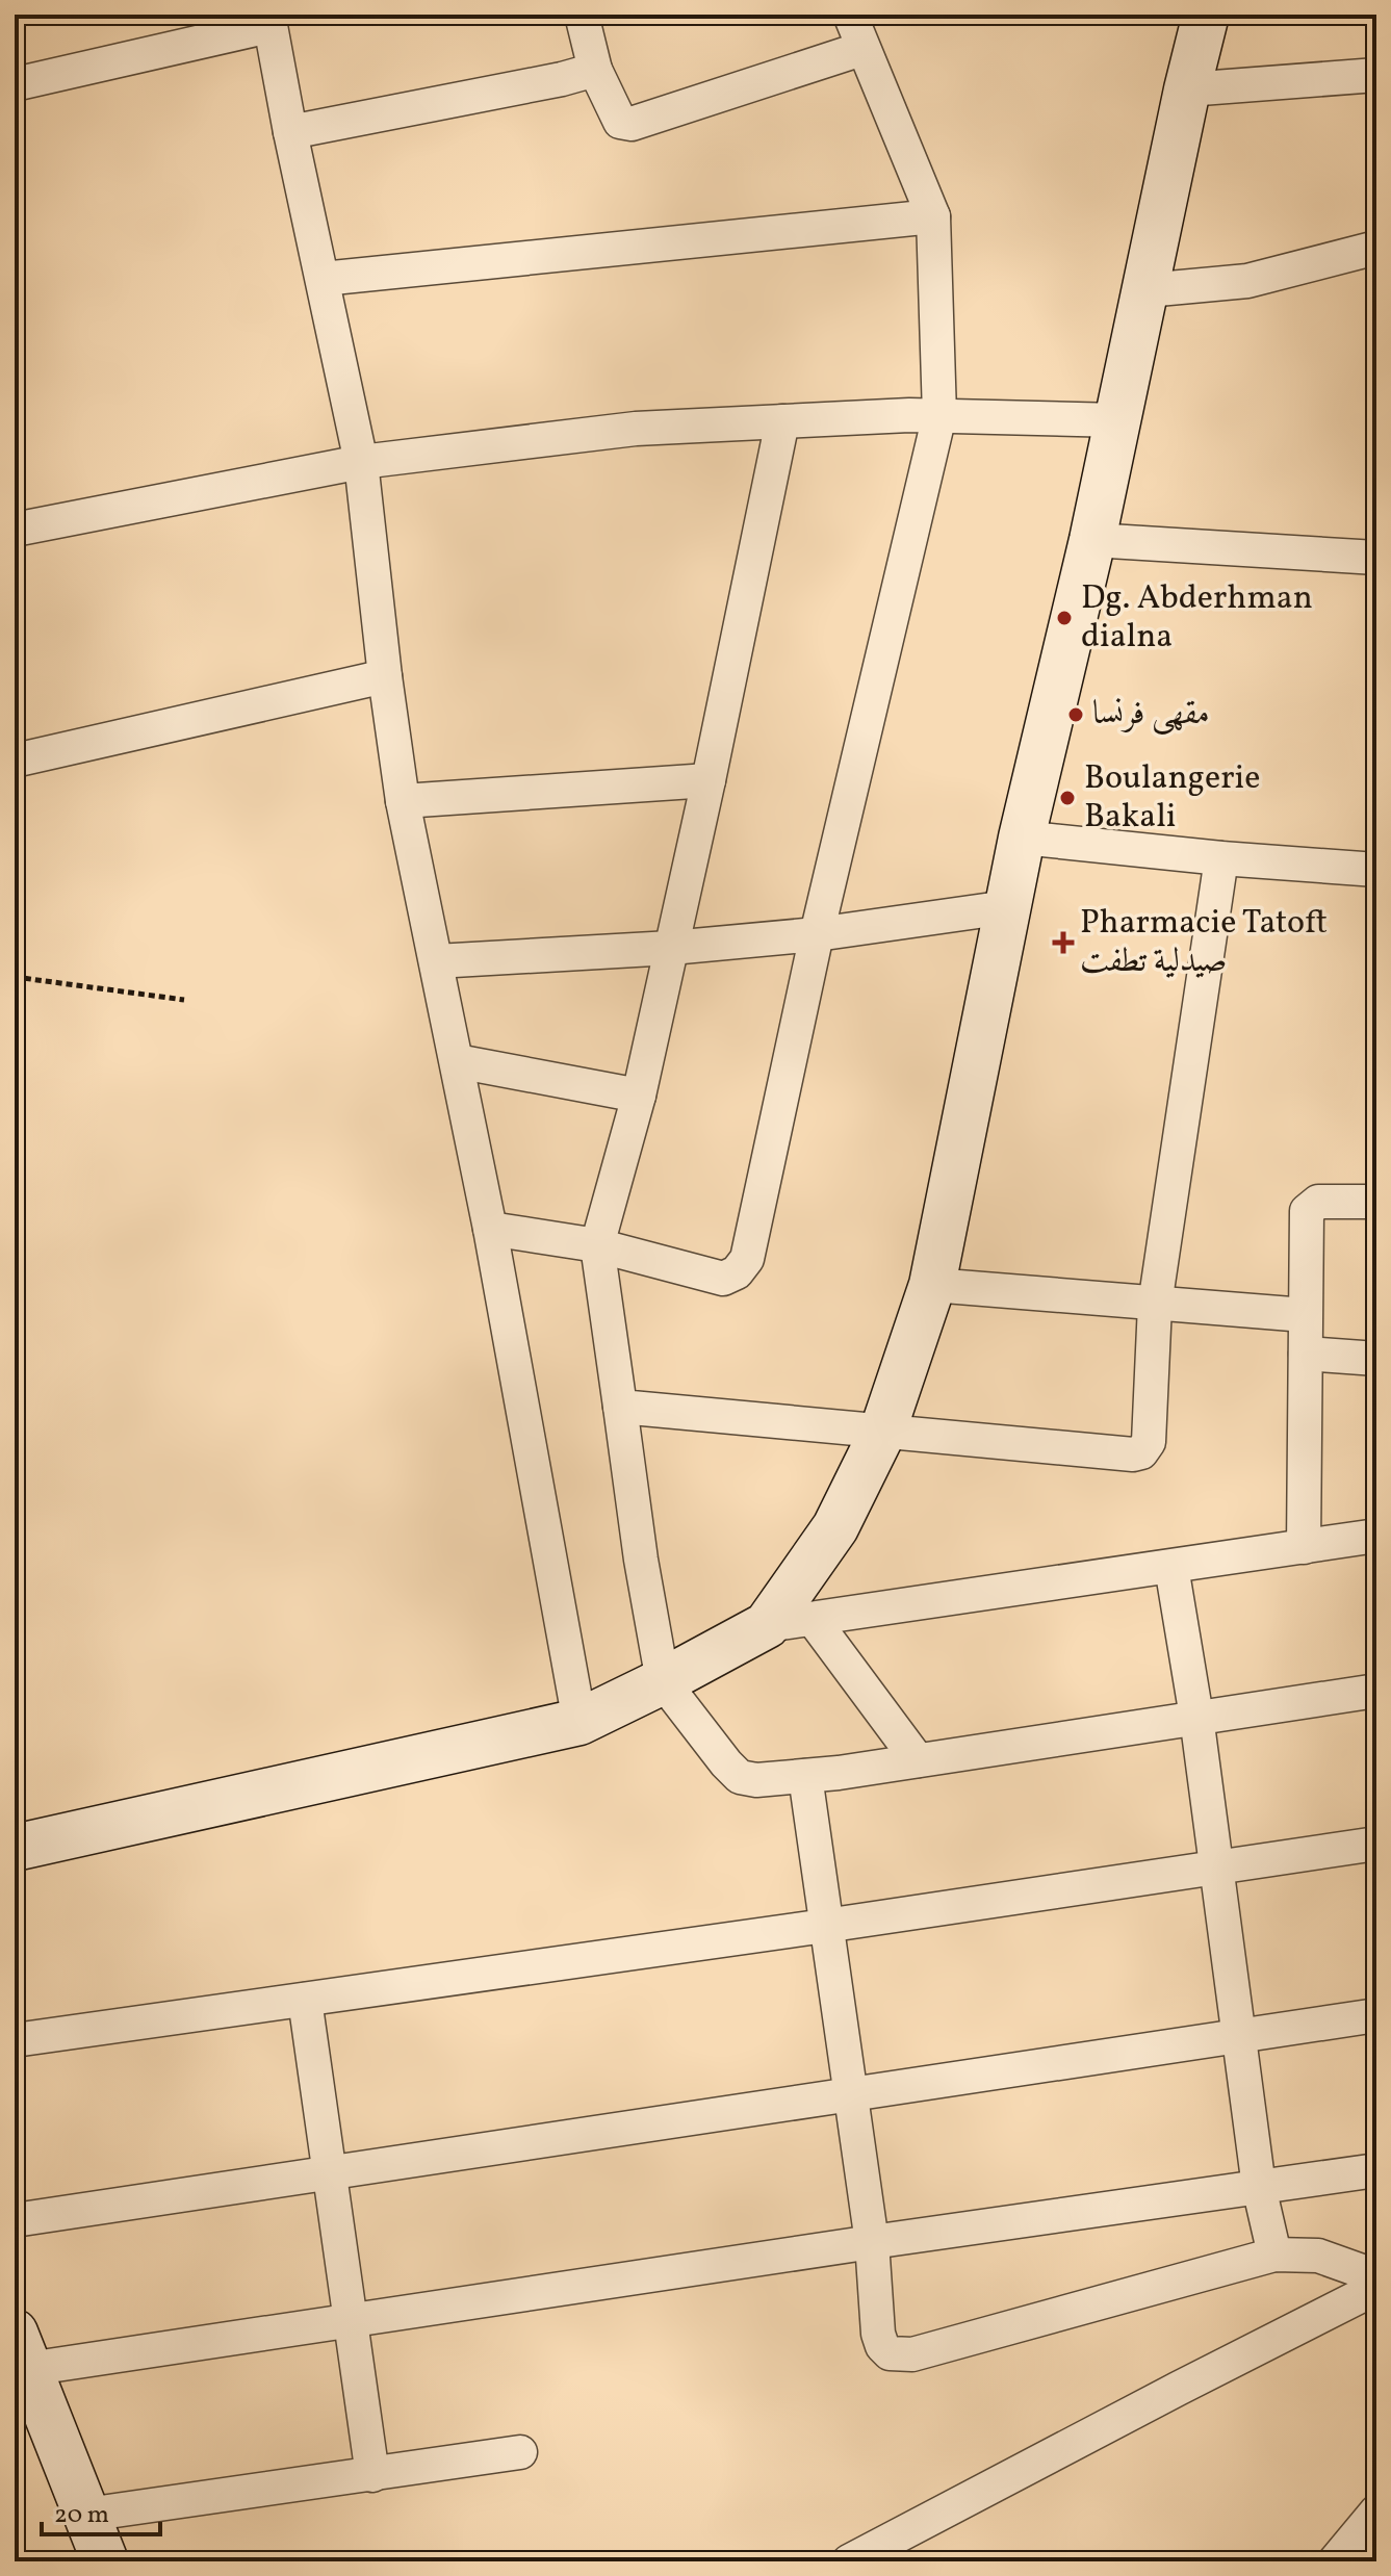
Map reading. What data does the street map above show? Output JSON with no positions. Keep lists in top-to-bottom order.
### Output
{
  "places": {
    "other": ["Dg. Abderhman dialna", "مقهى فرنسا", "Boulangerie Bakali"],
    "health": ["Pharmacie Tatoft صيدلية تطفت"]
  },
  "scale_bar": "20 m"
}
